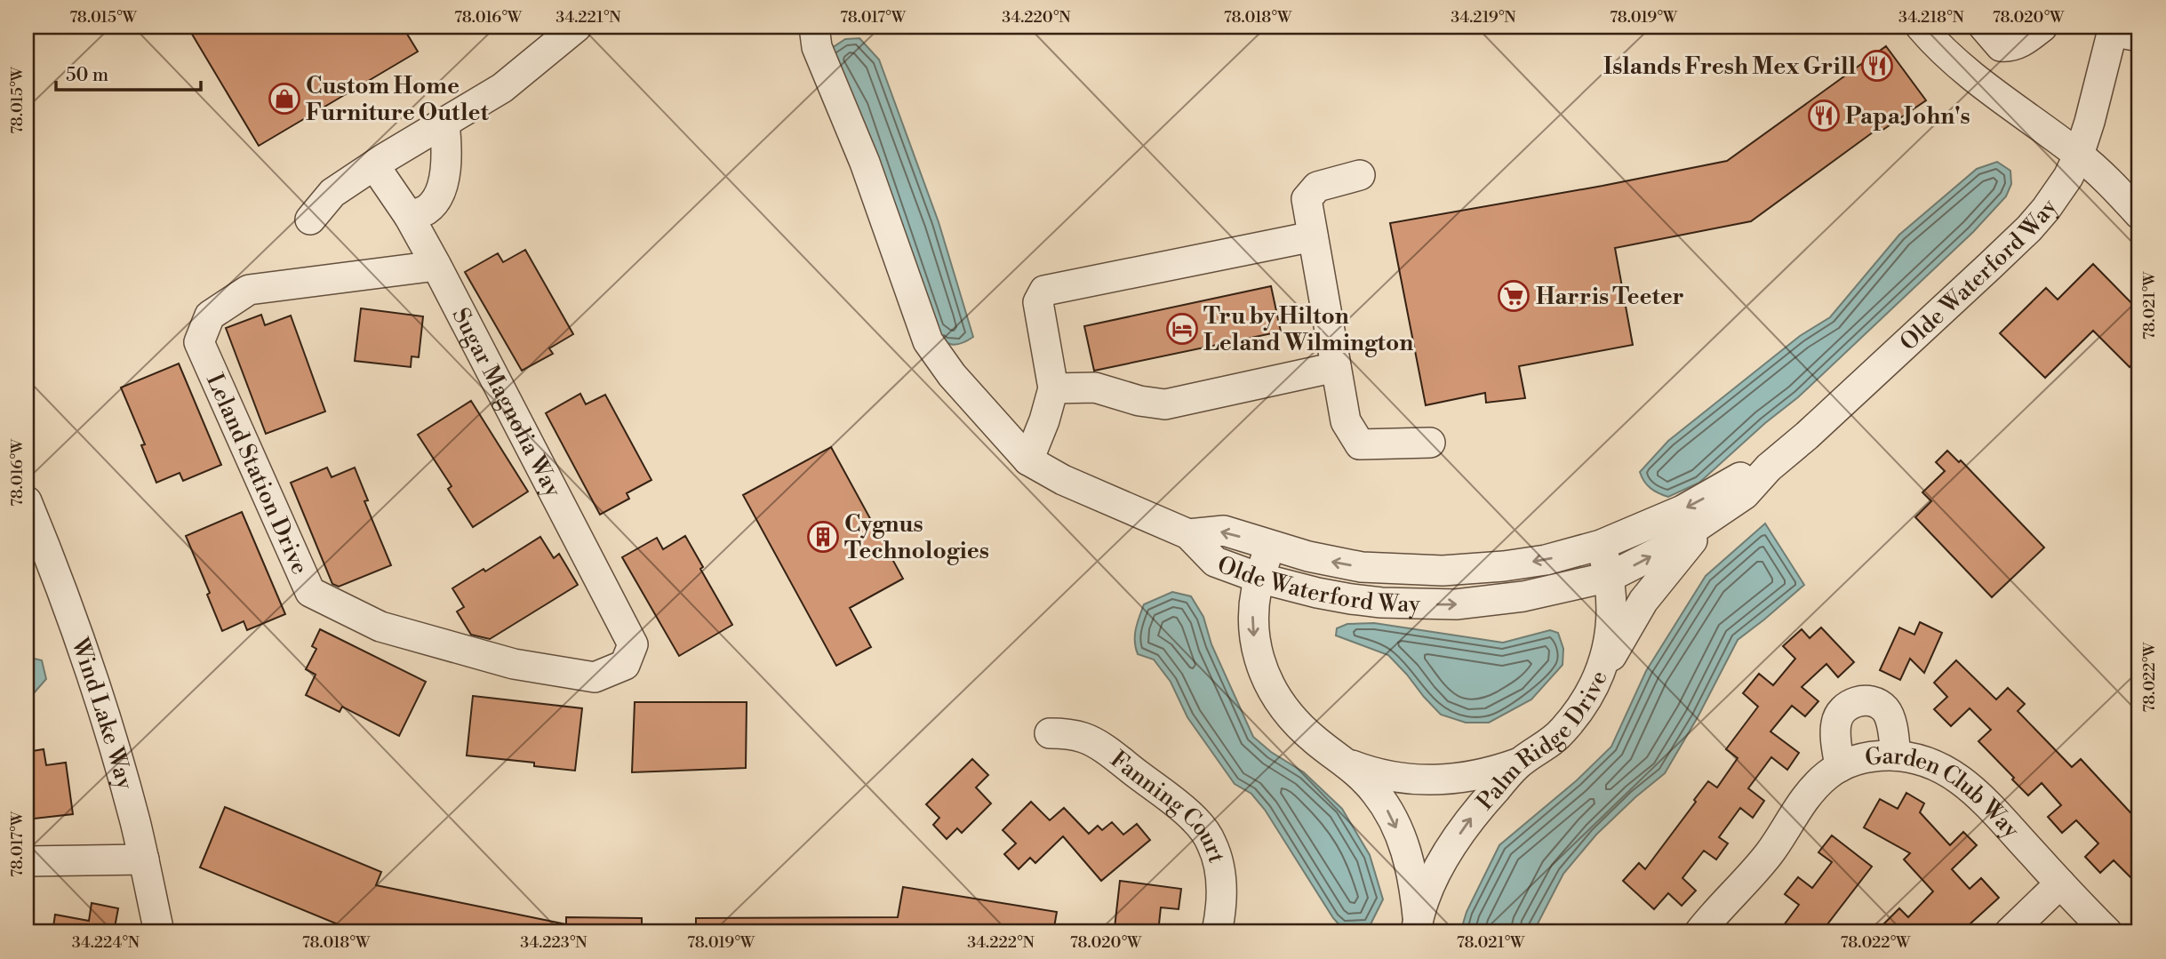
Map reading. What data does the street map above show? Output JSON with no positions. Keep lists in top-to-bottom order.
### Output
{
  "streets": {
    "street": [
      "Olde Waterford Way",
      "Sugar Magnolia Way",
      "Leland Station Drive",
      "Wind Lake Way",
      "Palm Ridge Drive",
      "Garden Club Way",
      "Fanning Court"
    ]
  },
  "crossings": [
    ["Olde Waterford Way", "Palm Ridge Drive"],
    ["Sugar Magnolia Way", "Leland Station Drive"]
  ],
  "places": {
    "restaurant": ["Islands Fresh Mex Grill", "Papa John's"],
    "shop": ["Custom Home Furniture Outlet"],
    "supermarket": ["Harris Teeter"],
    "hotel": ["Tru by Hilton Leland Wilmington"],
    "building": ["Cygnus Technologies"]
  },
  "scale_bar": "50 m",
  "coordinates": [
    "78.015°W",
    "78.016°W",
    "34.221°N",
    "78.017°W",
    "34.220°N",
    "78.018°W",
    "34.219°N",
    "78.019°W",
    "34.218°N",
    "78.020°W",
    "78.021°W",
    "78.022°W",
    "34.224°N",
    "34.223°N",
    "34.222°N"
  ]
}
